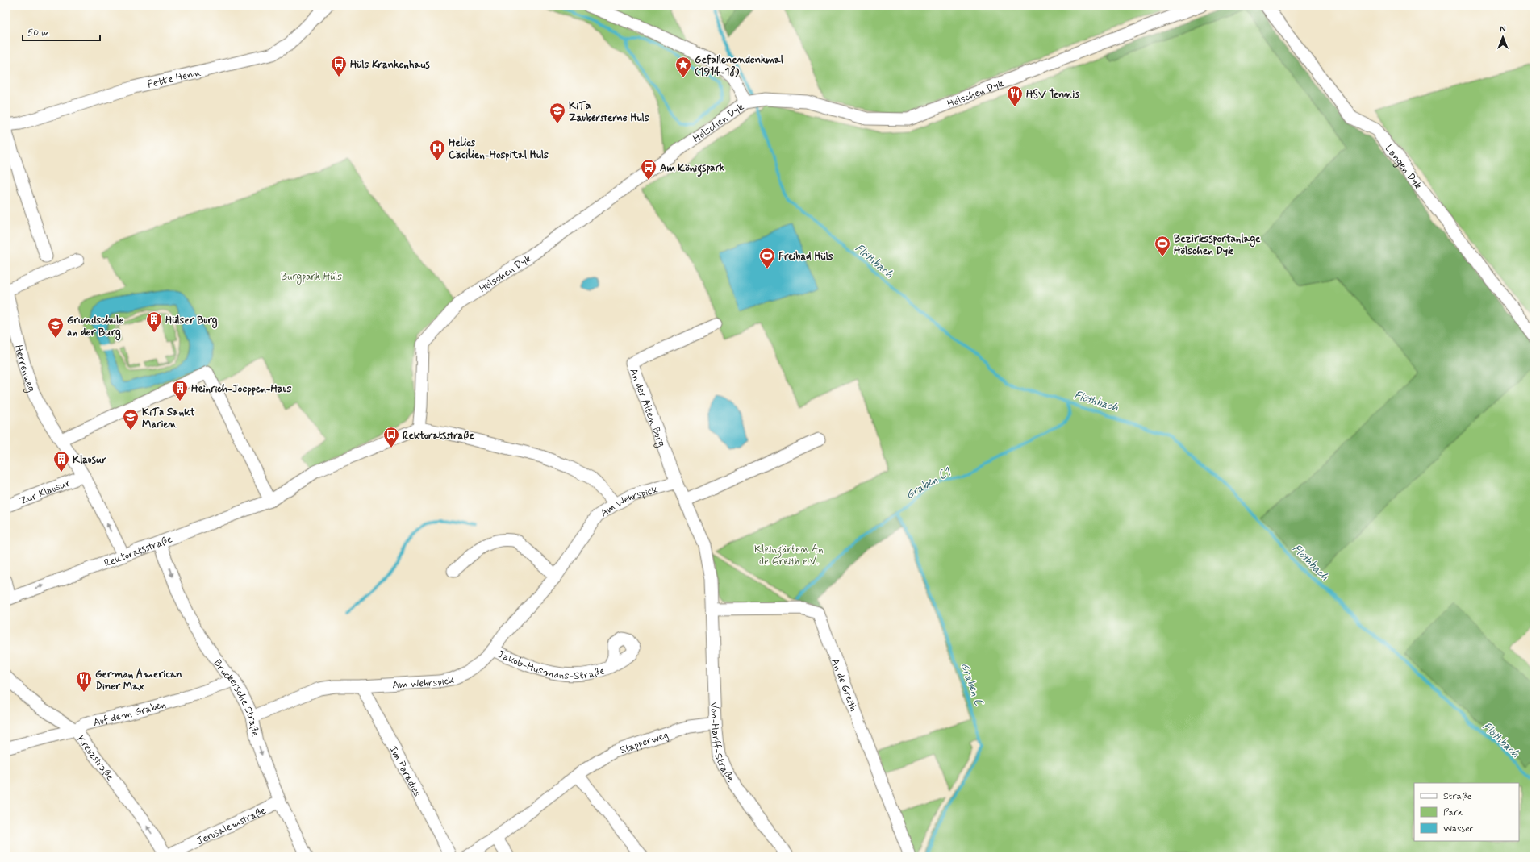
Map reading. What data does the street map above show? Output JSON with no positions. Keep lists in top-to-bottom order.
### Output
{
  "streets": {
    "street": [
      "Fette Henn",
      "Hölschen Dyk",
      "Langen Dyk",
      "Herrenweg",
      "An der Alten Burg",
      "Zur Klausur",
      "Am Wehrspick",
      "Rektoratsstraße",
      "Jakob-Husmans-Straße",
      "An de Greith",
      "Bruckersche Straße",
      "Auf dem Graben",
      "Von-Harff-Straße",
      "Stapperweg",
      "Kreuzstraße",
      "Im Paradies",
      "Jerusalemstraße"
    ]
  },
  "crossings": [
    ["Hölschen Dyk", "Rektoratsstraße"],
    ["Herrenweg", "Zur Klausur"],
    ["Herrenweg", "Rektoratsstraße"],
    ["An der Alten Burg", "Am Wehrspick"],
    ["An der Alten Burg", "An de Greith"],
    ["An der Alten Burg", "Von-Harff-Straße"],
    ["Am Wehrspick", "Jakob-Husmans-Straße"],
    ["Am Wehrspick", "Bruckersche Straße"],
    ["Am Wehrspick", "Im Paradies"],
    ["Rektoratsstraße", "Bruckersche Straße"],
    ["An de Greith", "Von-Harff-Straße"],
    ["Bruckersche Straße", "Auf dem Graben"],
    ["Bruckersche Straße", "Jerusalemstraße"],
    ["Auf dem Graben", "Kreuzstraße"],
    ["Von-Harff-Straße", "Stapperweg"],
    ["Kreuzstraße", "Jerusalemstraße"]
  ],
  "one_way": ["Bruckersche Straße", "Kreuzstraße"],
  "water": ["Flöthbach", "Graben C1", "Graben C"],
  "parks": ["Burgpark Hüls", "Kleingärten An de Greith e.V."],
  "places": {
    "bus stop": ["Hüls Krankenhaus", "Am Königspark", "Rektoratsstraße"],
    "place": ["Gefallenendenkmal (1914-18)"],
    "restaurant": ["HSV Tennis", "German American Diner Max"],
    "school or university": ["KiTa Zaubersterne Hüls", "Grundschule an der Burg", "KiTa Sankt Marien"],
    "hospital": ["Helios Cäcilien-Hospital Hüls"],
    "sports": ["Bezirkssportanlage Hölschen Dyk", "Freibad Hüls"],
    "building": ["Hülser Burg", "Heinrich-Joeppen-Haus", "Klausur"]
  },
  "legend": ["Straße", "Park", "Wasser"],
  "scale_bar": "50 m",
  "north": "top"
}
